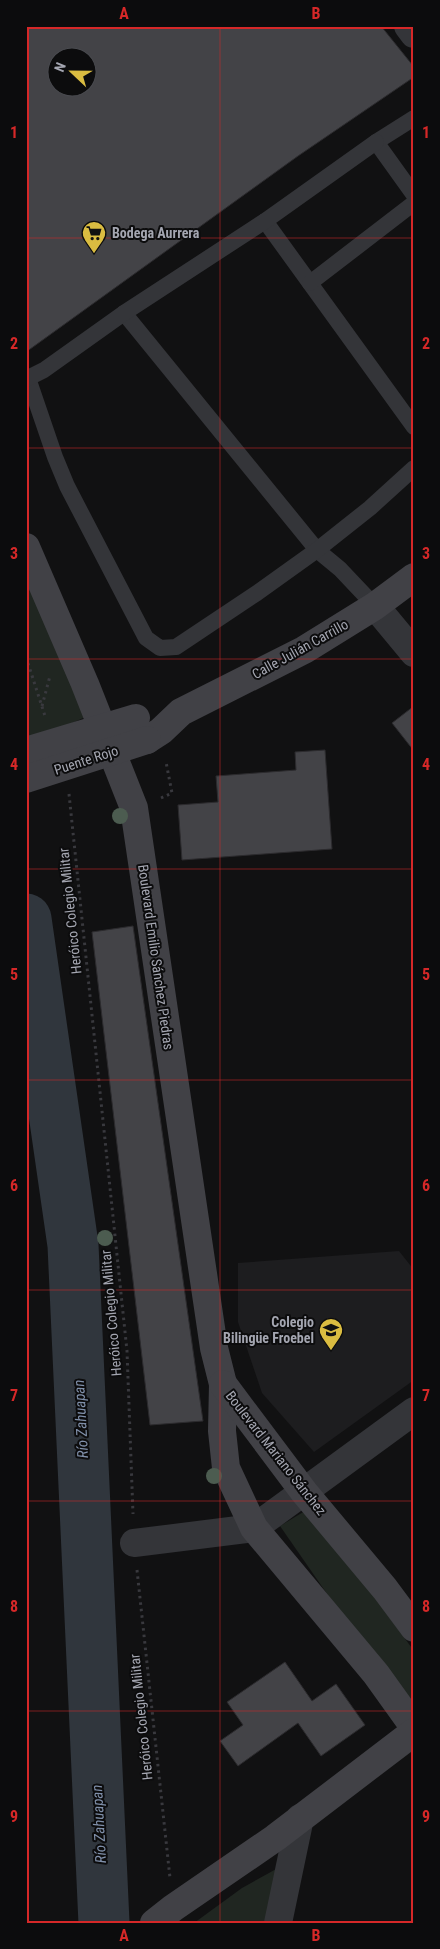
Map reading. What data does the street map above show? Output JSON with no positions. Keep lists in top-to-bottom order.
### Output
{
  "streets": {
    "street": [
      "Calle Julián Carrillo",
      "Puente Rojo",
      "Boulevard Emilio Sánchez Piedras",
      "Boulevard Mariano Sánchez"
    ],
    "path": ["Heróico Colegio Militar"]
  },
  "crossings": [
    ["Calle Julián Carrillo", "Puente Rojo"],
    ["Boulevard Emilio Sánchez Piedras", "Boulevard Mariano Sánchez"]
  ],
  "water": ["Río Zahuapan"],
  "places": {
    "supermarket": ["Bodega Aurrera"],
    "school or university": ["Colegio Bilingüe Froebel"]
  },
  "north": "left",
  "grid": {
    "columns": ["A", "B"],
    "rows": [
      "1",
      "2",
      "3",
      "4",
      "5",
      "6",
      "7",
      "8",
      "9"
    ]
  }
}
